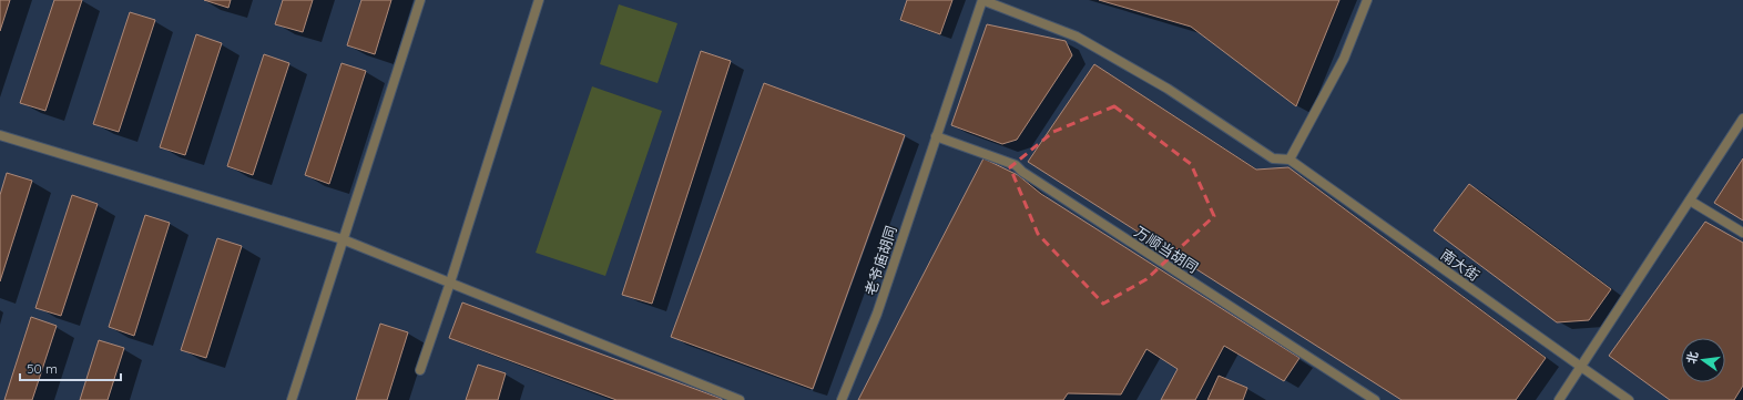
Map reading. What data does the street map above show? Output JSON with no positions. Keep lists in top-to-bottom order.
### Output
{
  "streets": {
    "street": ["万顺当胡同", "老爷庙胡同", "南大街"]
  },
  "crossings": [
    ["万顺当胡同", "老爷庙胡同"],
    ["老爷庙胡同", "南大街"]
  ],
  "scale_bar": "50 m",
  "north": "left"
}
